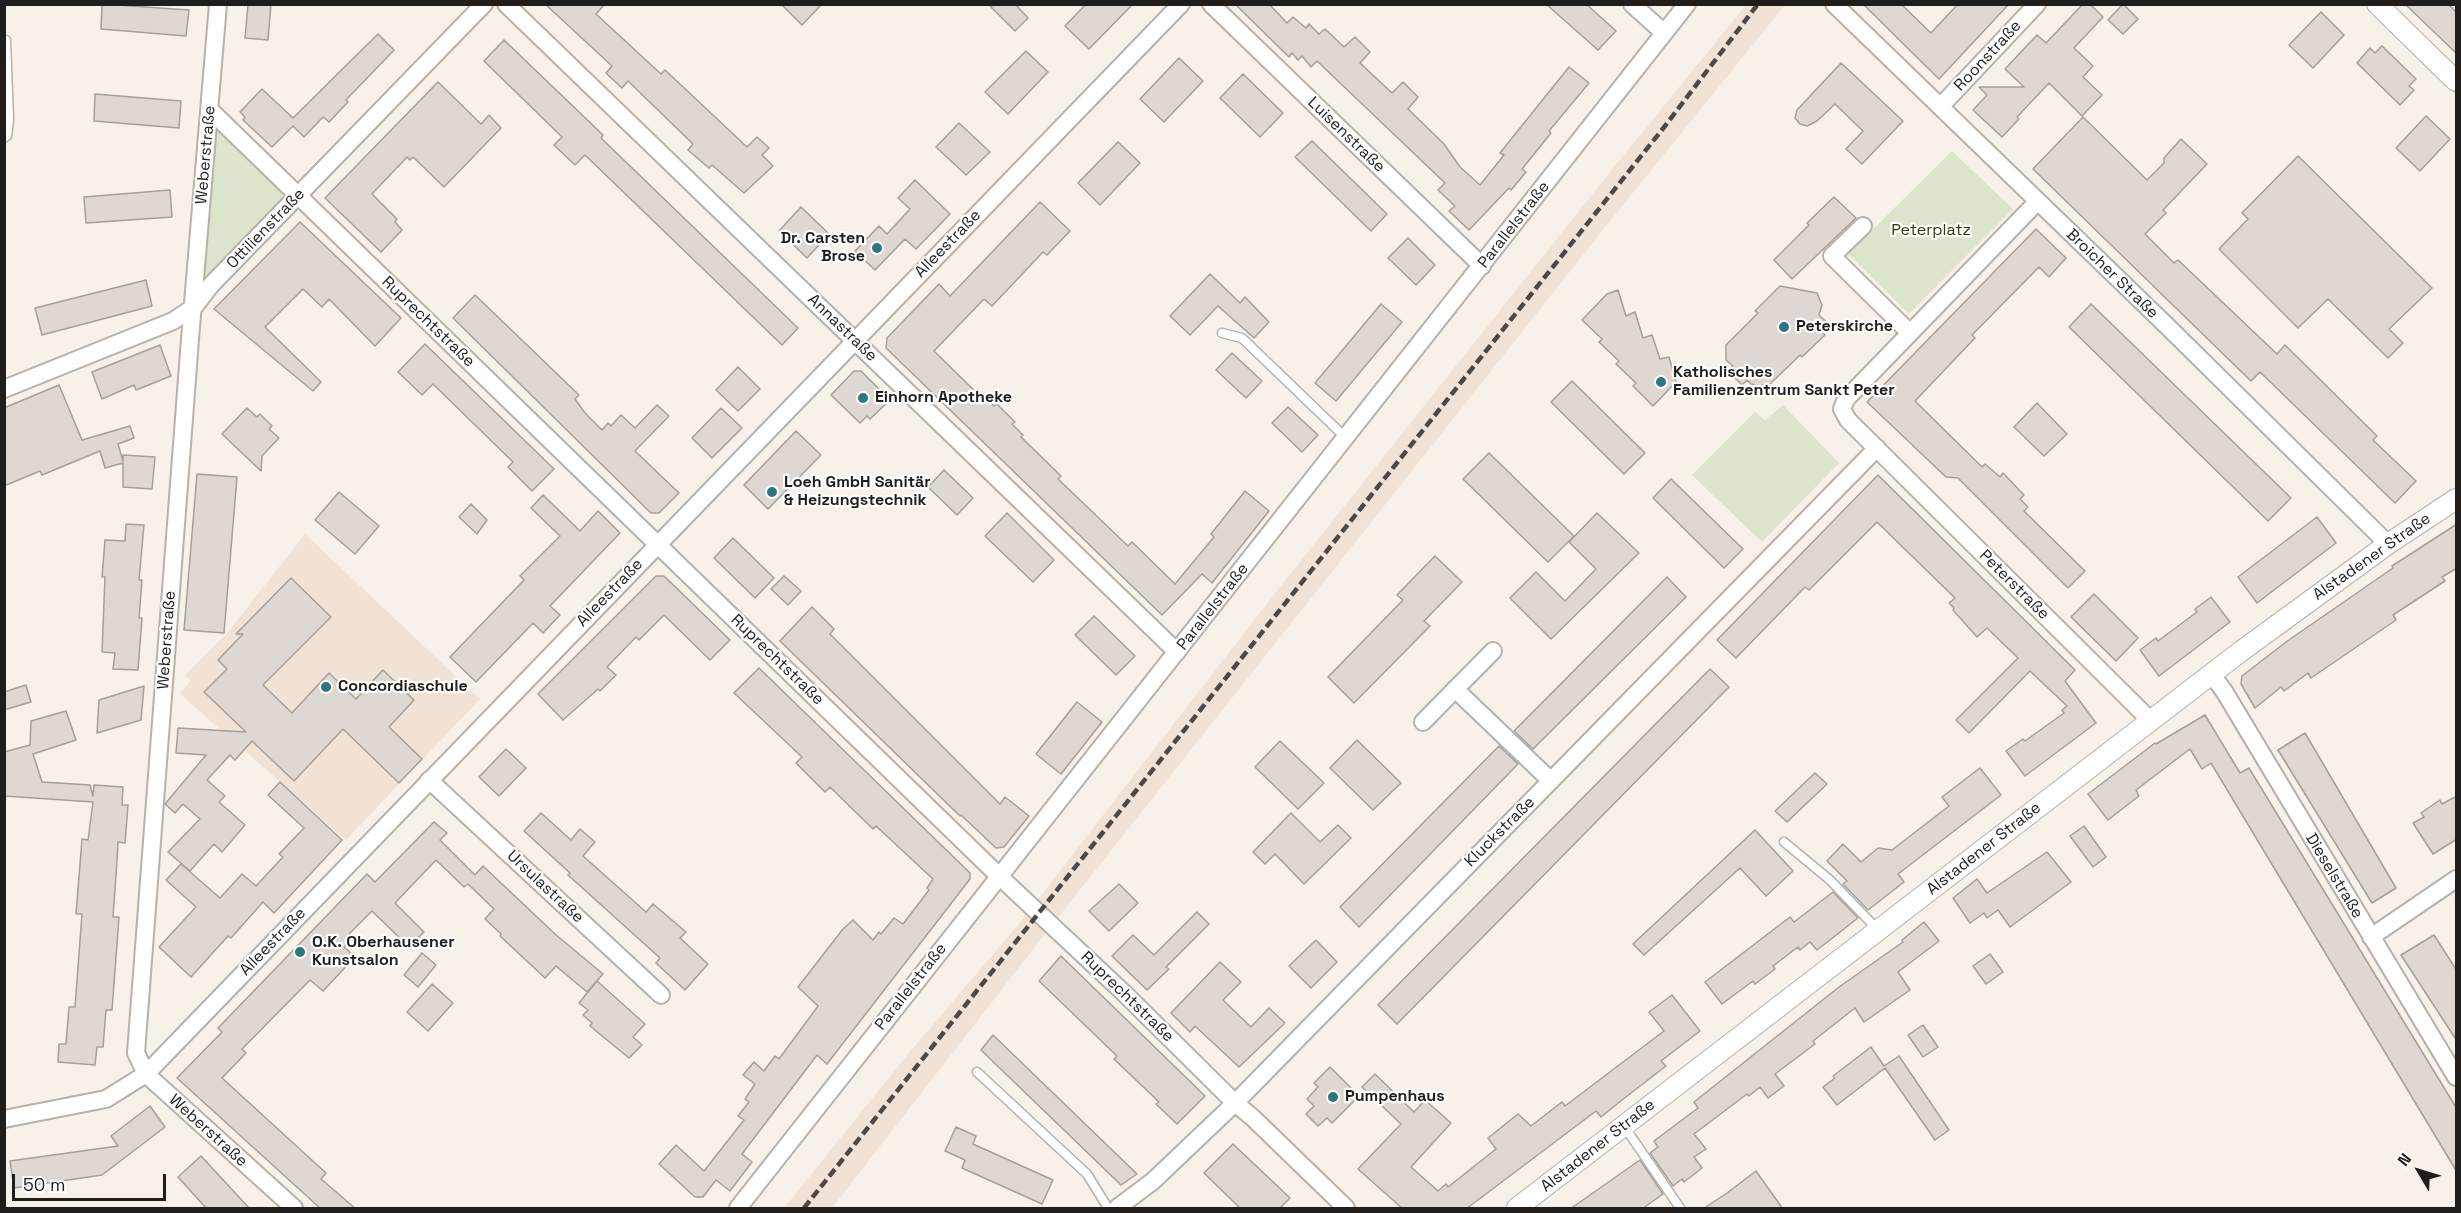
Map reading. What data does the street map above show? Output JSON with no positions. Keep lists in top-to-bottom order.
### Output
{
  "streets": {
    "street": [
      "Roonstraße",
      "Luisenstraße",
      "Weberstraße",
      "Parallelstraße",
      "Ottilienstraße",
      "Alleestraße",
      "Broicher Straße",
      "Ruprechtstraße",
      "Annastraße",
      "Alstadener Straße",
      "Peterstraße",
      "Kluckstraße",
      "Dieselstraße",
      "Ursulastraße"
    ]
  },
  "crossings": [
    ["Roonstraße", "Broicher Straße"],
    ["Luisenstraße", "Parallelstraße"],
    ["Weberstraße", "Ottilienstraße"],
    ["Weberstraße", "Alleestraße"],
    ["Weberstraße", "Ruprechtstraße"],
    ["Parallelstraße", "Ruprechtstraße"],
    ["Parallelstraße", "Annastraße"],
    ["Ottilienstraße", "Ruprechtstraße"],
    ["Alleestraße", "Ruprechtstraße"],
    ["Alleestraße", "Annastraße"],
    ["Alleestraße", "Ursulastraße"],
    ["Broicher Straße", "Alstadener Straße"],
    ["Ruprechtstraße", "Kluckstraße"],
    ["Alstadener Straße", "Peterstraße"],
    ["Alstadener Straße", "Dieselstraße"],
    ["Peterstraße", "Kluckstraße"]
  ],
  "parks": ["Peterplatz"],
  "places": [
    "Dr. Carsten Brose",
    "Peterskirche",
    "Katholisches Familienzentrum Sankt Peter",
    "Einhorn Apotheke",
    "Loeh GmbH Sanitär & Heizungstechnik",
    "Concordiaschule",
    "O.K. Oberhausener Kunstsalon",
    "Pumpenhaus"
  ],
  "scale_bar": "50 m",
  "north": "top left"
}
